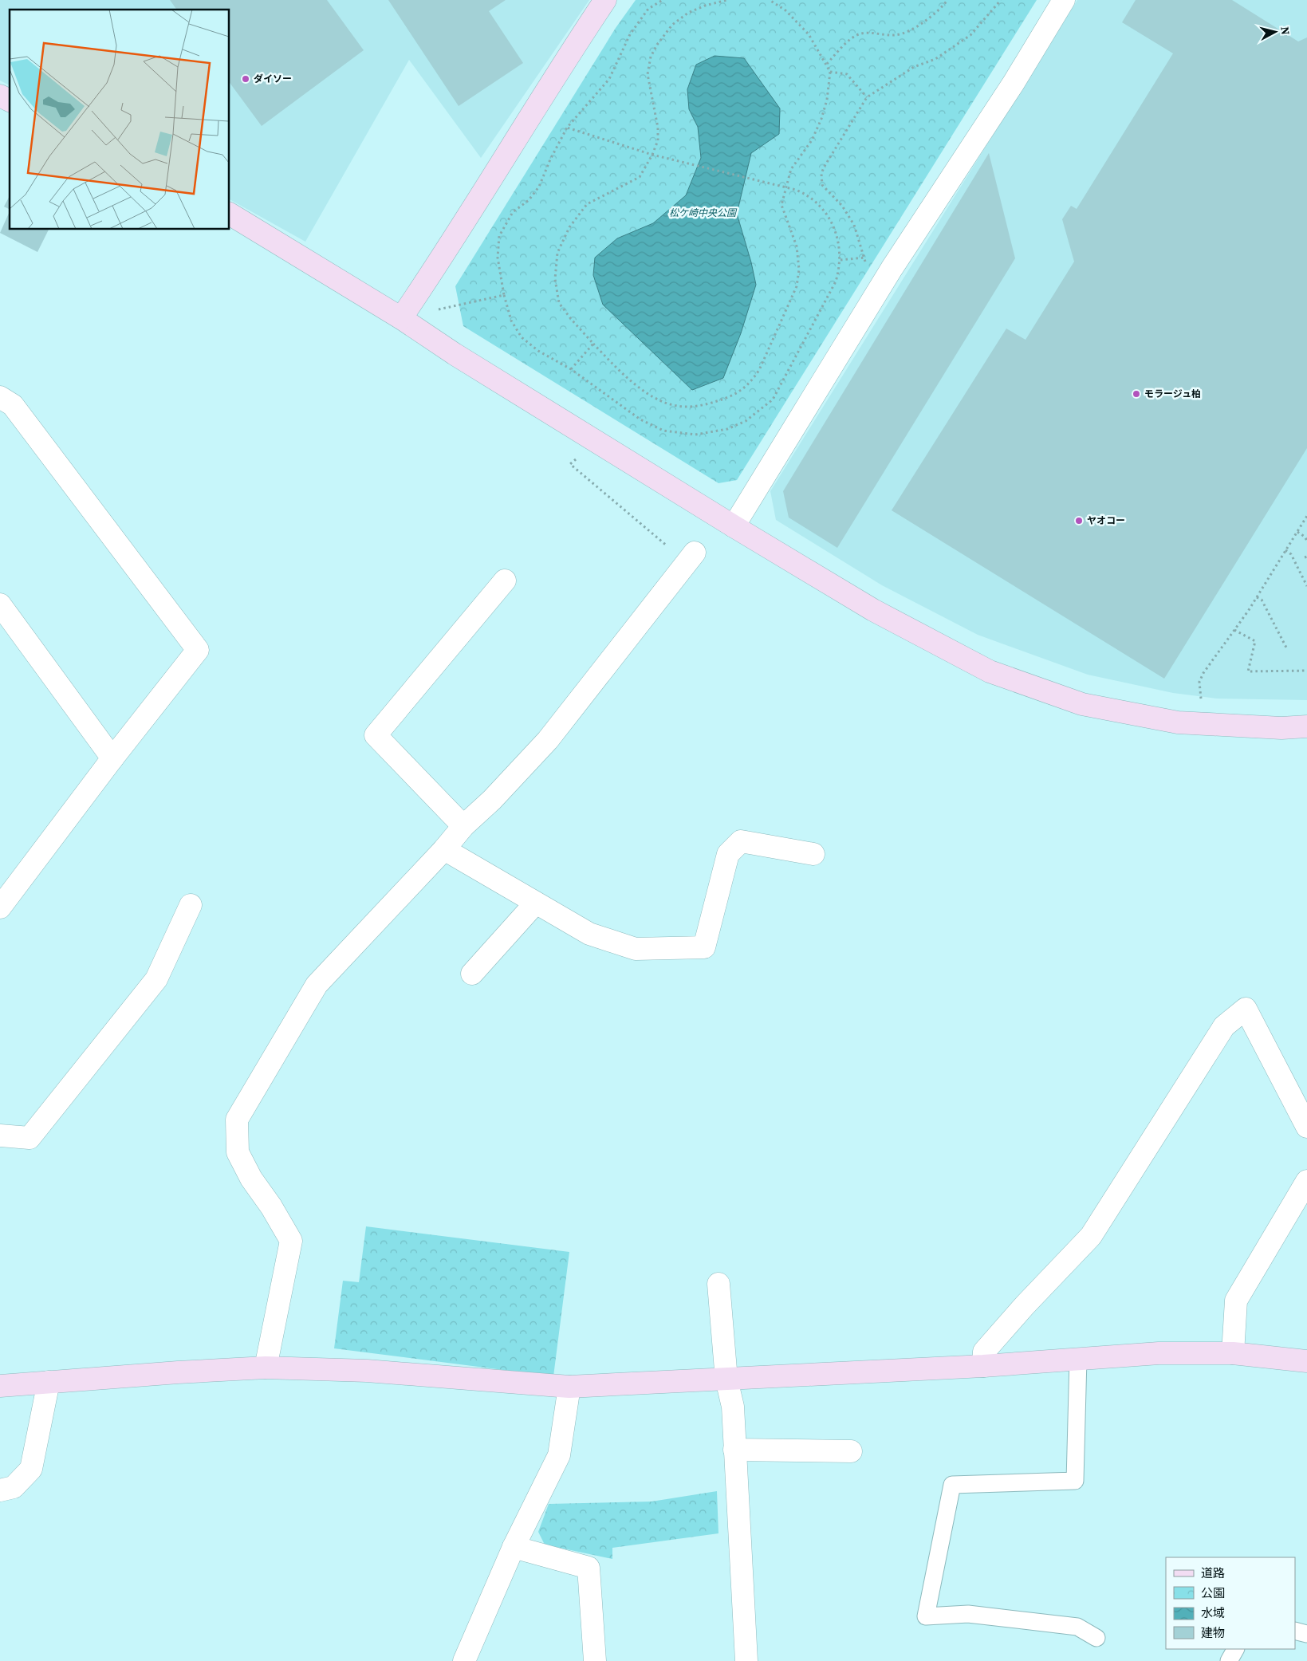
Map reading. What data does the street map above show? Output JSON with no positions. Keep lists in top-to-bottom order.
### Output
{
  "parks": ["松ケ崎中央公園"],
  "places": ["ダイソー", "モラージュ柏", "ヤオコー"],
  "legend": [
    "道路",
    "公園",
    "水域",
    "建物"
  ],
  "north": "right"
}
